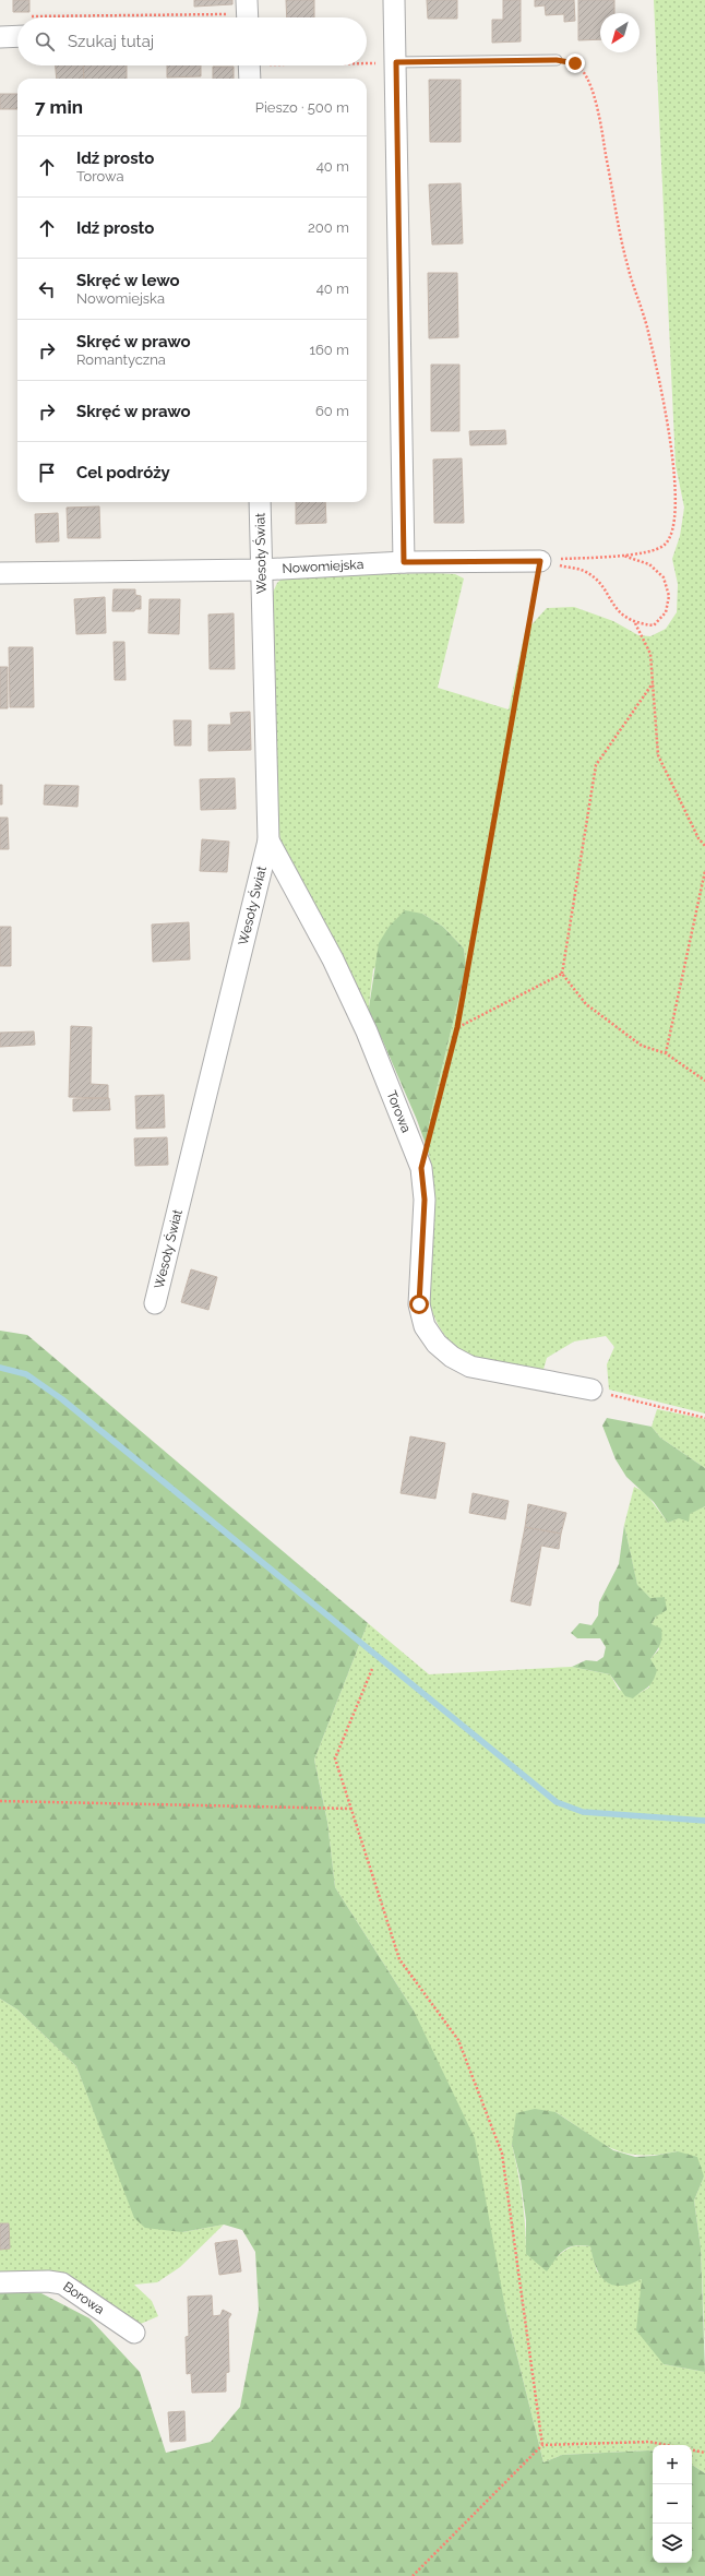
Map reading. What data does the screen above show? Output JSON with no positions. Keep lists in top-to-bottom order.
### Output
{
  "streets": {
    "street": [
      "Wesoły Świat",
      "Nowomiejska",
      "Torowa",
      "Borowa"
    ]
  },
  "crossings": [
    ["Wesoły Świat", "Nowomiejska"],
    ["Wesoły Świat", "Torowa"]
  ],
  "north": "bottom left",
  "page": {
    "search": "Szukaj tutaj",
    "heading": ["7 min", "Pieszo · 500 m"],
    "list": [
      ["Idź prosto", "Torowa", "40 m"],
      ["Idź prosto", "200 m"],
      ["Skręć w lewo", "Nowomiejska", "40 m"],
      ["Skręć w prawo", "Romantyczna", "160 m"],
      ["Skręć w prawo", "60 m"],
      "Cel podróży"
    ],
    "map_buttons": ["+", "−"]
  }
}
